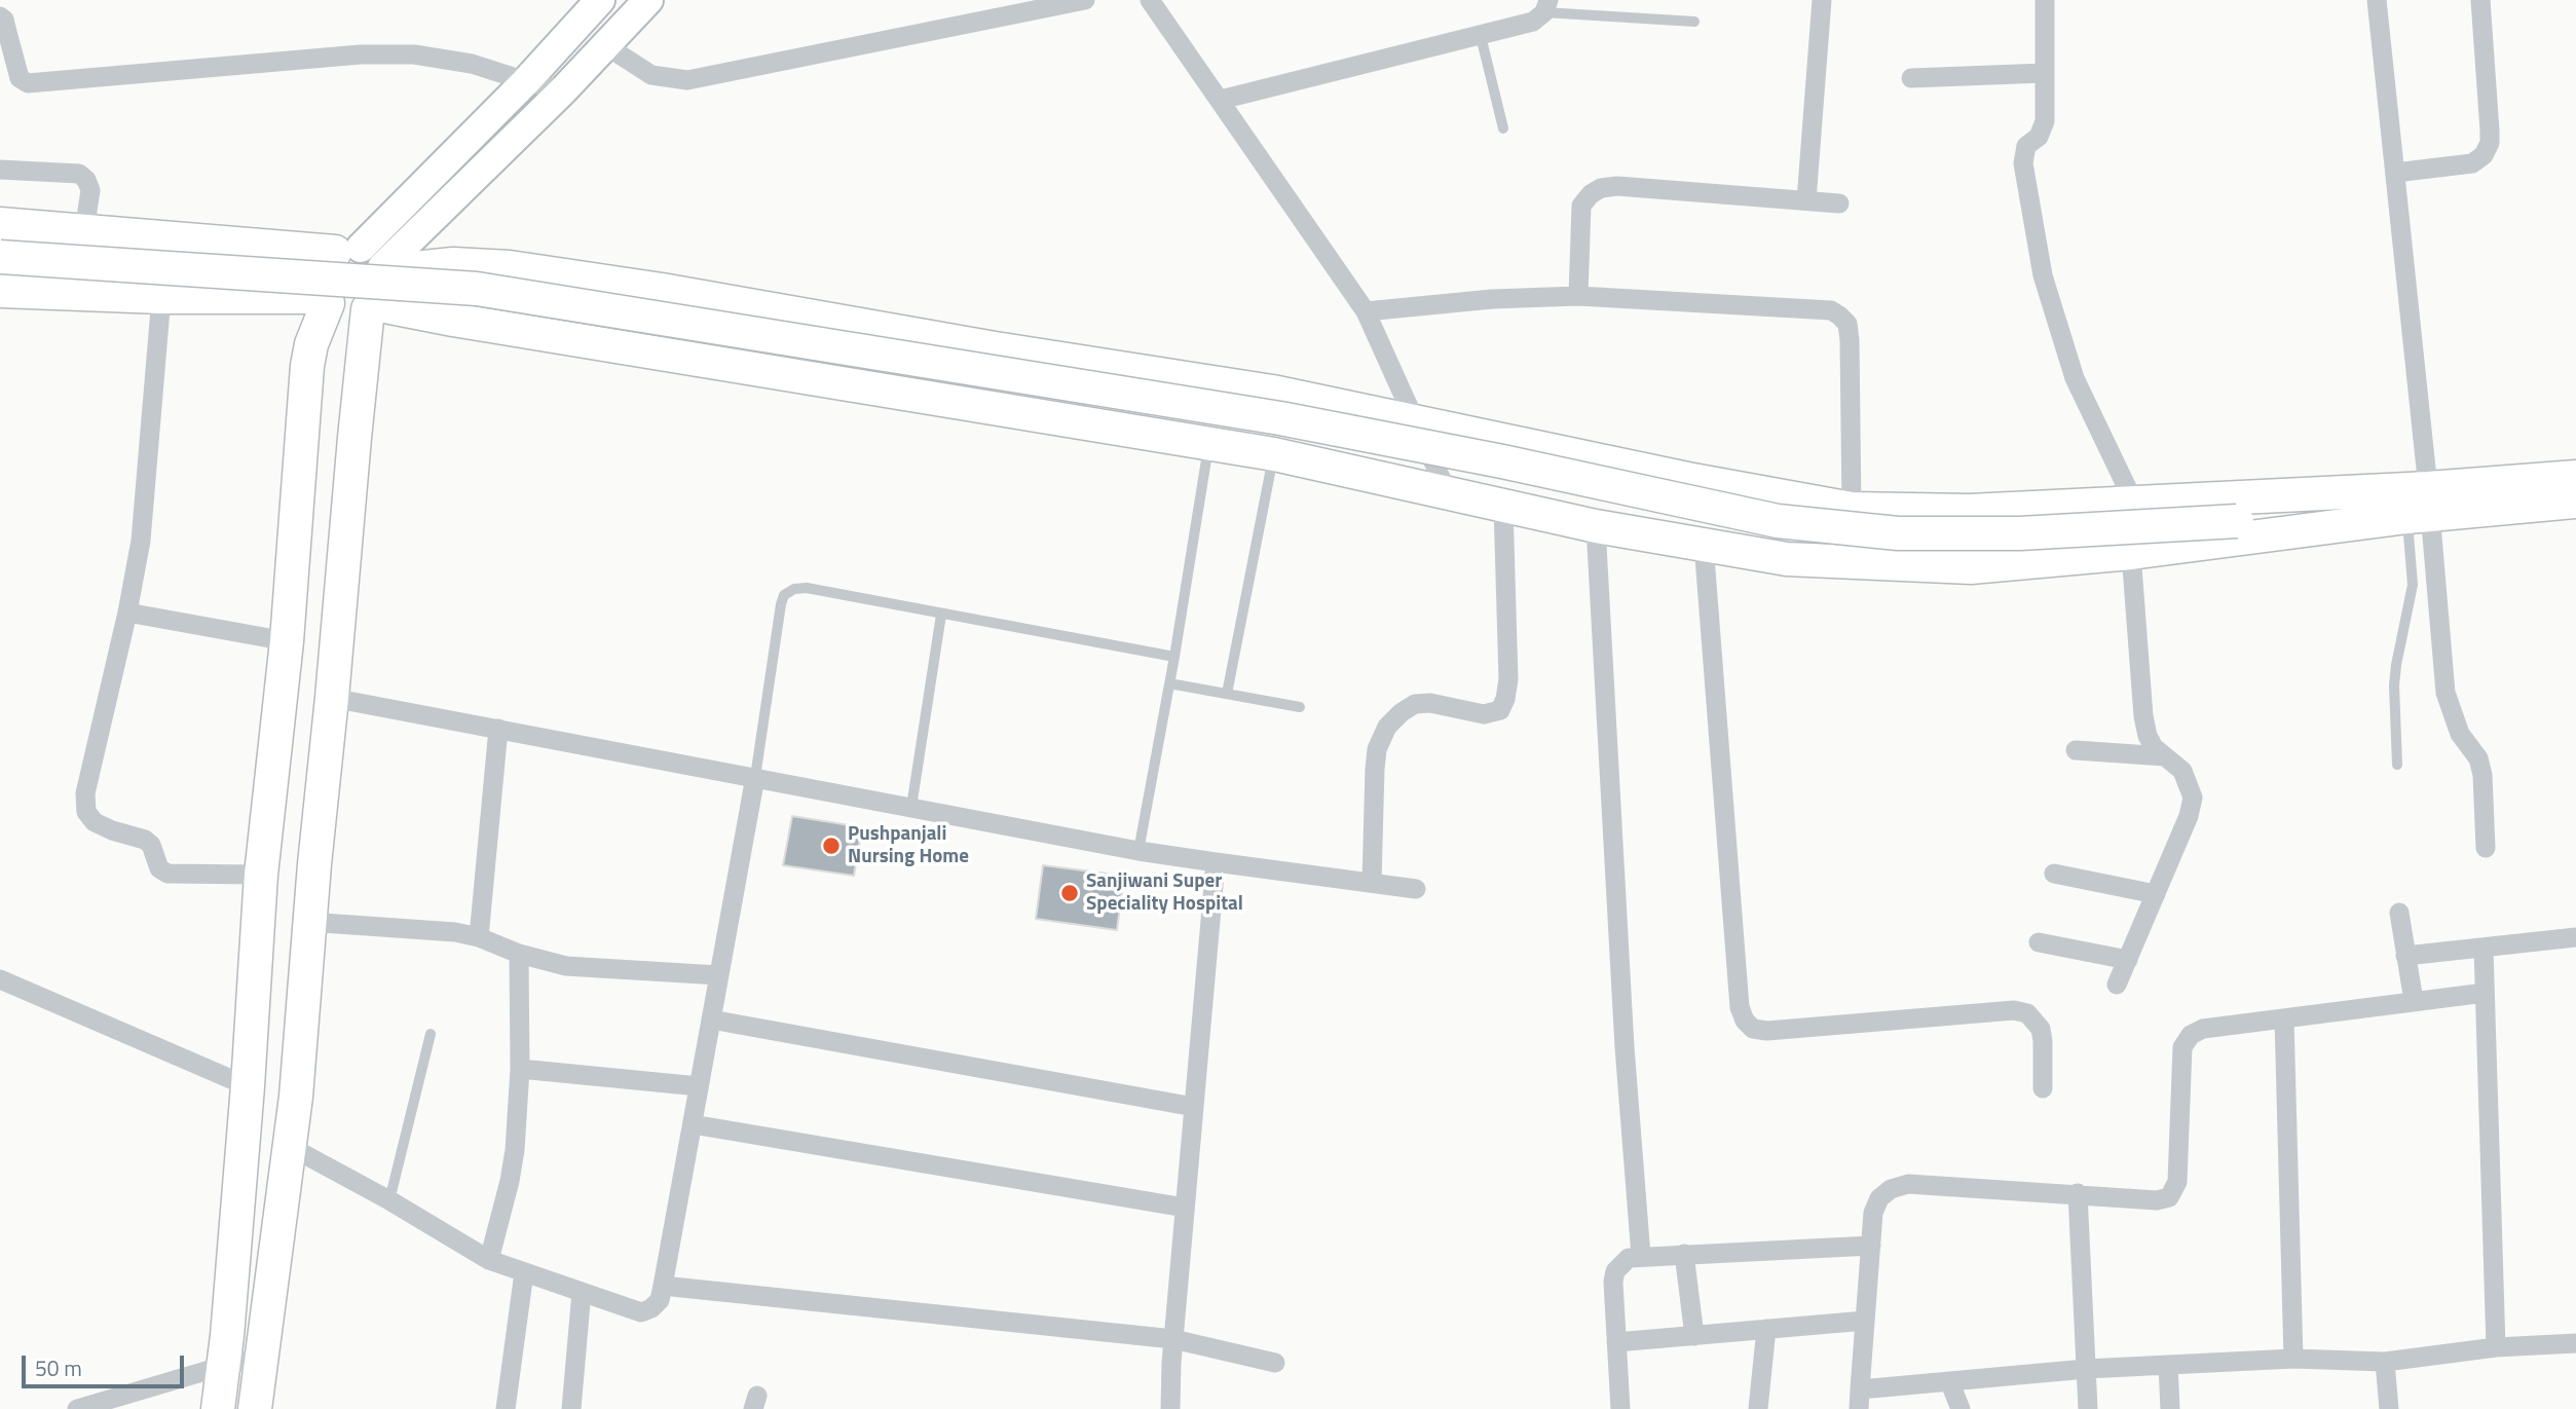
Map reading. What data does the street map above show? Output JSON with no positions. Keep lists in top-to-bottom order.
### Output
{
  "places": ["Pushpanjali Nursing Home", "Sanjiwani Super Speciality Hospital"],
  "scale_bar": "50 m"
}
